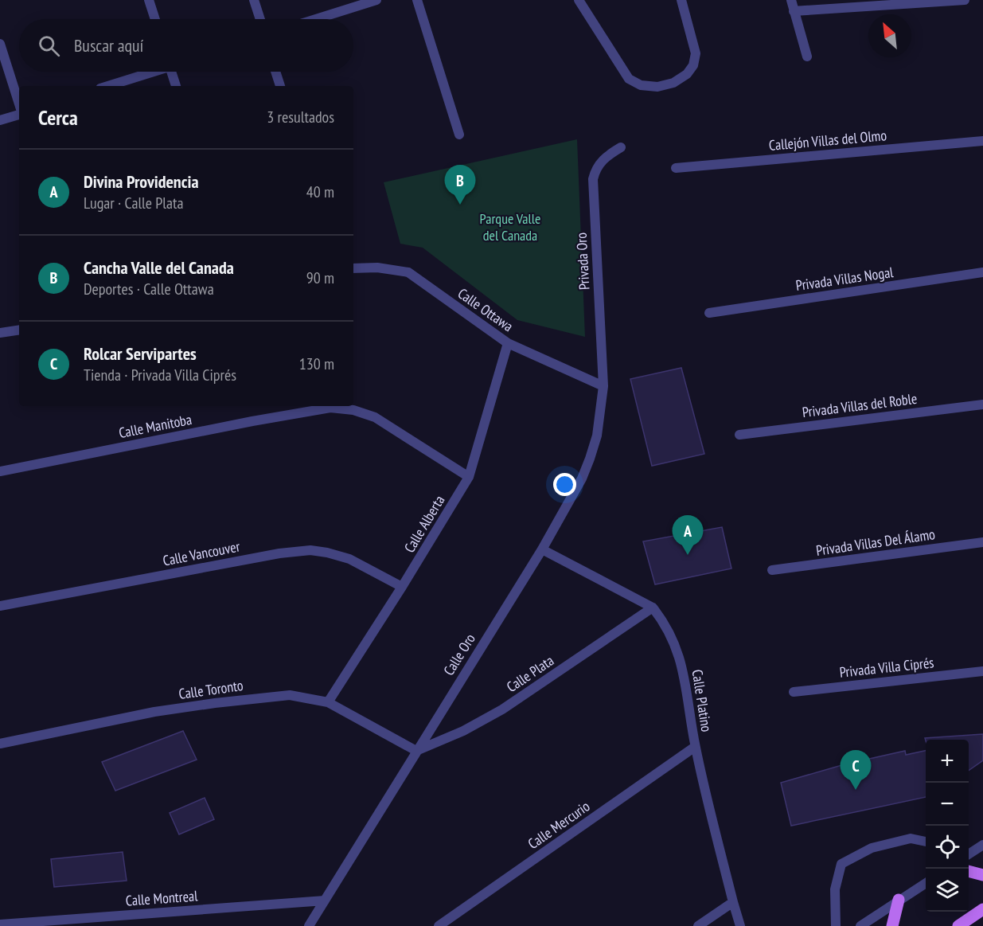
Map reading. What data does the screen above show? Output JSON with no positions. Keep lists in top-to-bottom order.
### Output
{
  "streets": {
    "street": [
      "Callejón Villas del Olmo",
      "Privada Oro",
      "Privada Villas Nogal",
      "Calle Ottawa",
      "Privada Villas del Roble",
      "Calle Manitoba",
      "Calle Alberta",
      "Privada Villas Del Álamo",
      "Calle Vancouver",
      "Calle Oro",
      "Privada Villa Ciprés",
      "Calle Plata",
      "Calle Toronto",
      "Calle Platino",
      "Calle Mercurio",
      "Calle Montreal"
    ]
  },
  "crossings": [
    ["Privada Oro", "Calle Ottawa"],
    ["Privada Oro", "Calle Oro"],
    ["Calle Ottawa", "Calle Alberta"],
    ["Calle Ottawa", "Calle Oro"],
    ["Calle Manitoba", "Calle Alberta"],
    ["Calle Alberta", "Calle Vancouver"],
    ["Calle Alberta", "Calle Toronto"],
    ["Calle Oro", "Calle Plata"],
    ["Calle Oro", "Calle Toronto"],
    ["Calle Oro", "Calle Platino"],
    ["Calle Oro", "Calle Montreal"],
    ["Calle Plata", "Calle Toronto"],
    ["Calle Plata", "Calle Platino"],
    ["Calle Platino", "Calle Mercurio"]
  ],
  "parks": ["Parque Valle del Canada"],
  "north": "top left",
  "page": {
    "search": "Buscar aquí",
    "heading": ["Cerca", "3 resultados"],
    "list": [
      {
        "mark": "A",
        "name": "Divina Providencia",
        "note": "Lugar · Calle Plata",
        "value": "40 m"
      },
      {
        "mark": "B",
        "name": "Cancha Valle del Canada",
        "note": "Deportes · Calle Ottawa",
        "value": "90 m"
      },
      {
        "mark": "C",
        "name": "Rolcar Servipartes",
        "note": "Tienda · Privada Villa Ciprés",
        "value": "130 m"
      }
    ],
    "pins": ["B", "A", "C"],
    "map_buttons": ["+", "−"]
  }
}
